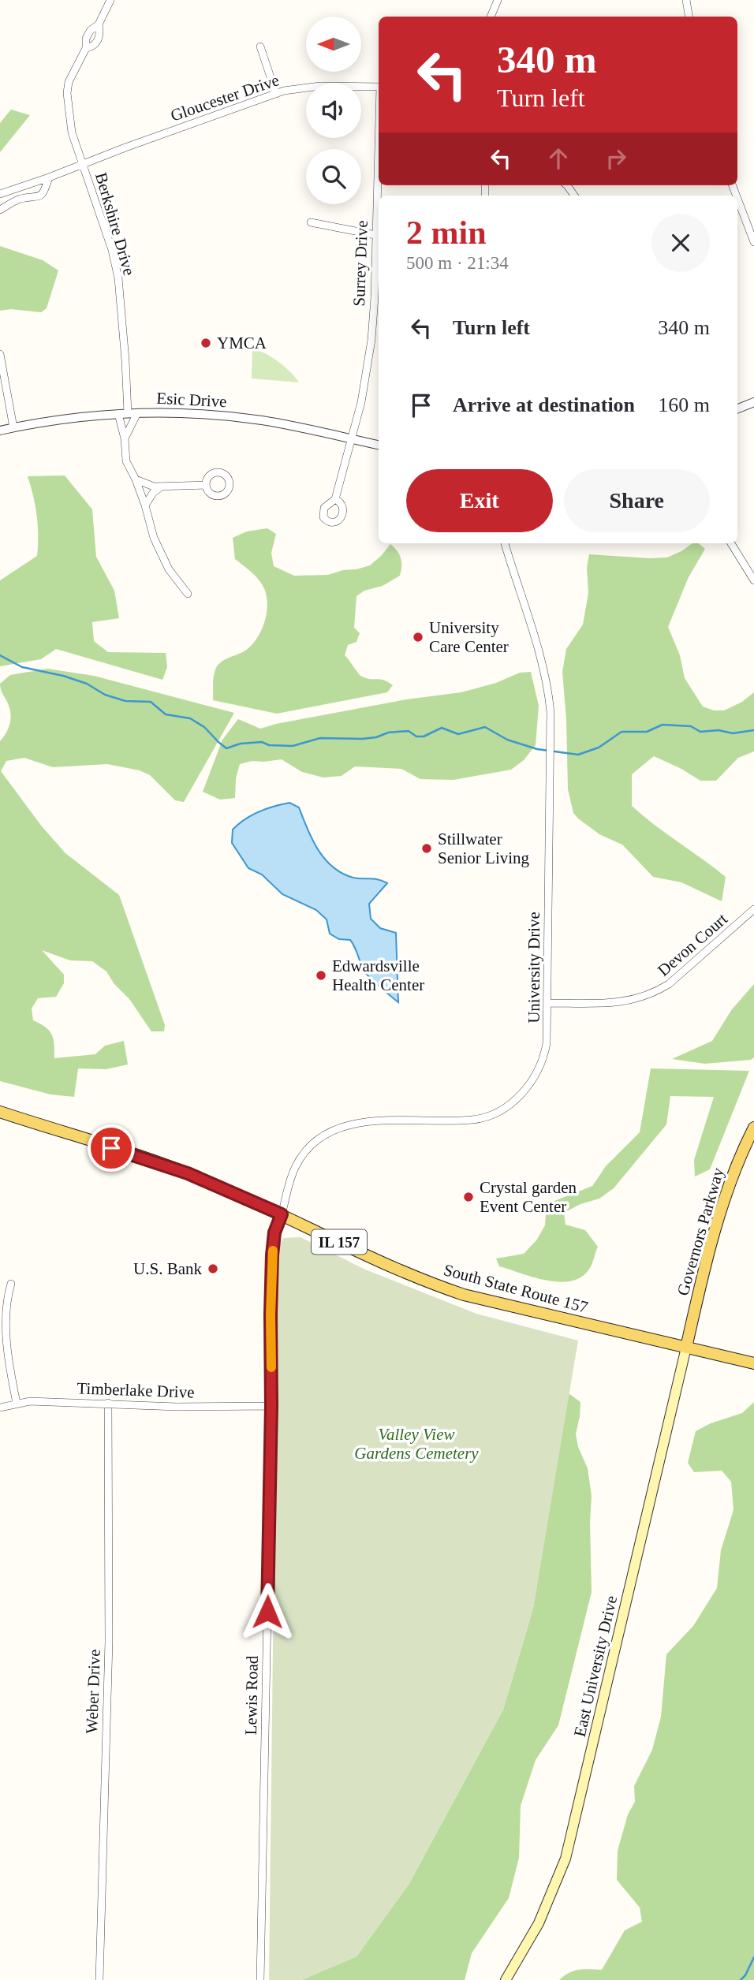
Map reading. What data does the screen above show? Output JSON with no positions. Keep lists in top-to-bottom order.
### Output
{
  "streets": {
    "main road": [
      "Governors Parkway",
      "IL 157",
      "South State Route 157",
      "East University Drive"
    ],
    "street": [
      "Gloucester Drive",
      "Berkshire Drive",
      "Surrey Drive",
      "Esic Drive",
      "Devon Court",
      "University Drive",
      "Timberlake Drive",
      "Weber Drive",
      "Lewis Road"
    ]
  },
  "crossings": [
    ["Gloucester Drive", "Berkshire Drive"],
    ["Berkshire Drive", "Esic Drive"],
    ["Surrey Drive", "Esic Drive"],
    ["Devon Court", "University Drive"],
    ["University Drive", "South State Route 157"],
    ["University Drive", "Lewis Road"],
    ["Governors Parkway", "South State Route 157"],
    ["Governors Parkway", "East University Drive"],
    ["South State Route 157", "East University Drive"],
    ["South State Route 157", "Lewis Road"],
    ["Timberlake Drive", "Weber Drive"],
    ["Timberlake Drive", "Lewis Road"]
  ],
  "parks": ["Valley View Gardens Cemetery"],
  "places": [
    "YMCA",
    "University Care Center",
    "Stillwater Senior Living",
    "Edwardsville Health Center",
    "Crystal garden Event Center",
    "U.S. Bank"
  ],
  "north": "left",
  "page": {
    "turn": ["340 m", "Turn left"],
    "heading": ["2 min", "500 m · 21:34"],
    "list": [
      {
        "name": "Turn left",
        "value": "340 m"
      },
      {
        "name": "Arrive at destination",
        "value": "160 m"
      }
    ],
    "buttons": ["Exit", "Share"]
  }
}
